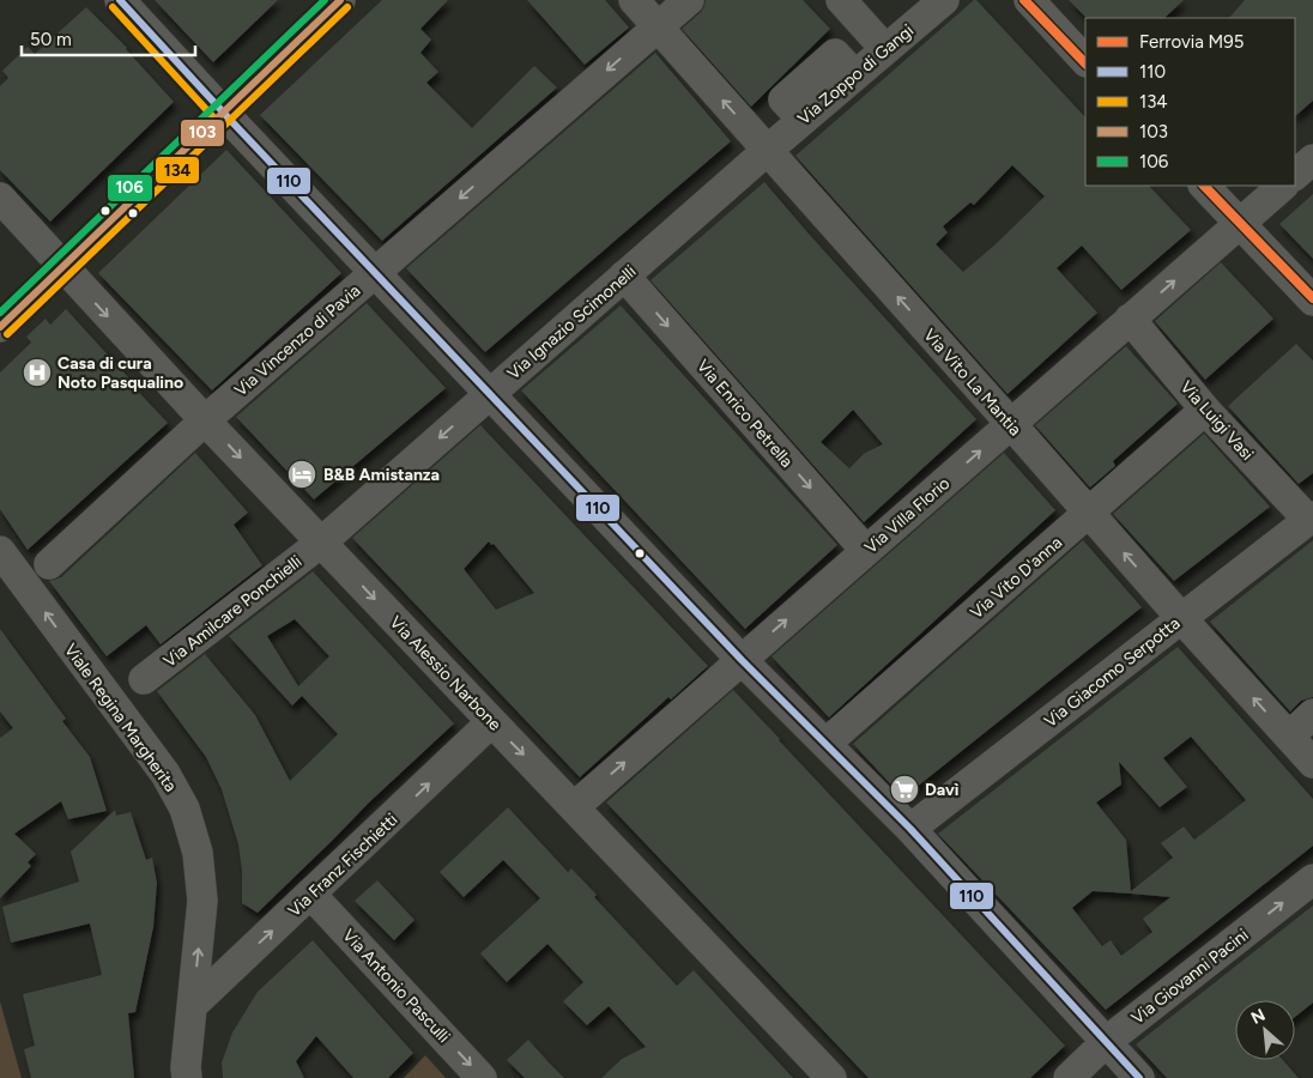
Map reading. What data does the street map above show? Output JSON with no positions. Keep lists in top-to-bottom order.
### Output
{
  "streets": {
    "street": [
      "Via Zoppo di Gangi",
      "Via Ignazio Scimonelli",
      "Via Vincenzo di Pavia",
      "Via Vito La Mantia",
      "Via Enrico Petrella",
      "Via Luigi Vasi",
      "Via Villa Florio",
      "Via Vito D'anna",
      "Via Amilcare Ponchielli",
      "Via Giacomo Serpotta",
      "Via Alessio Narbone",
      "Viale Regina Margherita",
      "Via Franz Fischietti",
      "Via Giovanni Pacini",
      "Via Antonio Pasculli"
    ]
  },
  "crossings": [
    ["Via Zoppo di Gangi", "Via Ignazio Scimonelli"],
    ["Via Zoppo di Gangi", "Via Vito La Mantia"],
    ["Via Ignazio Scimonelli", "Via Vito La Mantia"],
    ["Via Ignazio Scimonelli", "Via Enrico Petrella"],
    ["Via Ignazio Scimonelli", "Via Amilcare Ponchielli"],
    ["Via Ignazio Scimonelli", "Via Alessio Narbone"],
    ["Via Vincenzo di Pavia", "Via Vito La Mantia"],
    ["Via Vincenzo di Pavia", "Via Alessio Narbone"],
    ["Via Vito La Mantia", "Via Villa Florio"],
    ["Via Vito La Mantia", "Via Vito D'anna"],
    ["Via Vito La Mantia", "Via Giacomo Serpotta"],
    ["Via Enrico Petrella", "Via Villa Florio"],
    ["Via Luigi Vasi", "Via Villa Florio"],
    ["Via Luigi Vasi", "Via Vito D'anna"],
    ["Via Luigi Vasi", "Via Giacomo Serpotta"],
    ["Via Villa Florio", "Via Alessio Narbone"],
    ["Via Amilcare Ponchielli", "Via Alessio Narbone"],
    ["Via Alessio Narbone", "Via Franz Fischietti"],
    ["Viale Regina Margherita", "Via Franz Fischietti"],
    ["Via Franz Fischietti", "Via Antonio Pasculli"]
  ],
  "one_way": [
    "Via Ignazio Scimonelli",
    "Via Vito La Mantia",
    "Via Villa Florio",
    "Viale Regina Margherita",
    "Via Franz Fischietti",
    "Via Giovanni Pacini",
    "Via Antonio Pasculli"
  ],
  "places": {
    "hospital": ["Casa di cura Noto Pasqualino"],
    "hotel": ["B&B Amistanza"],
    "supermarket": ["Davì"]
  },
  "lines": [
    "rail line M95",
    "transit line 110",
    "transit line 103",
    "transit line 106",
    "transit line 134"
  ],
  "legend": [
    "Ferrovia M95",
    "110",
    "134",
    "103",
    "106"
  ],
  "scale_bar": "50 m",
  "north": "top left"
}
